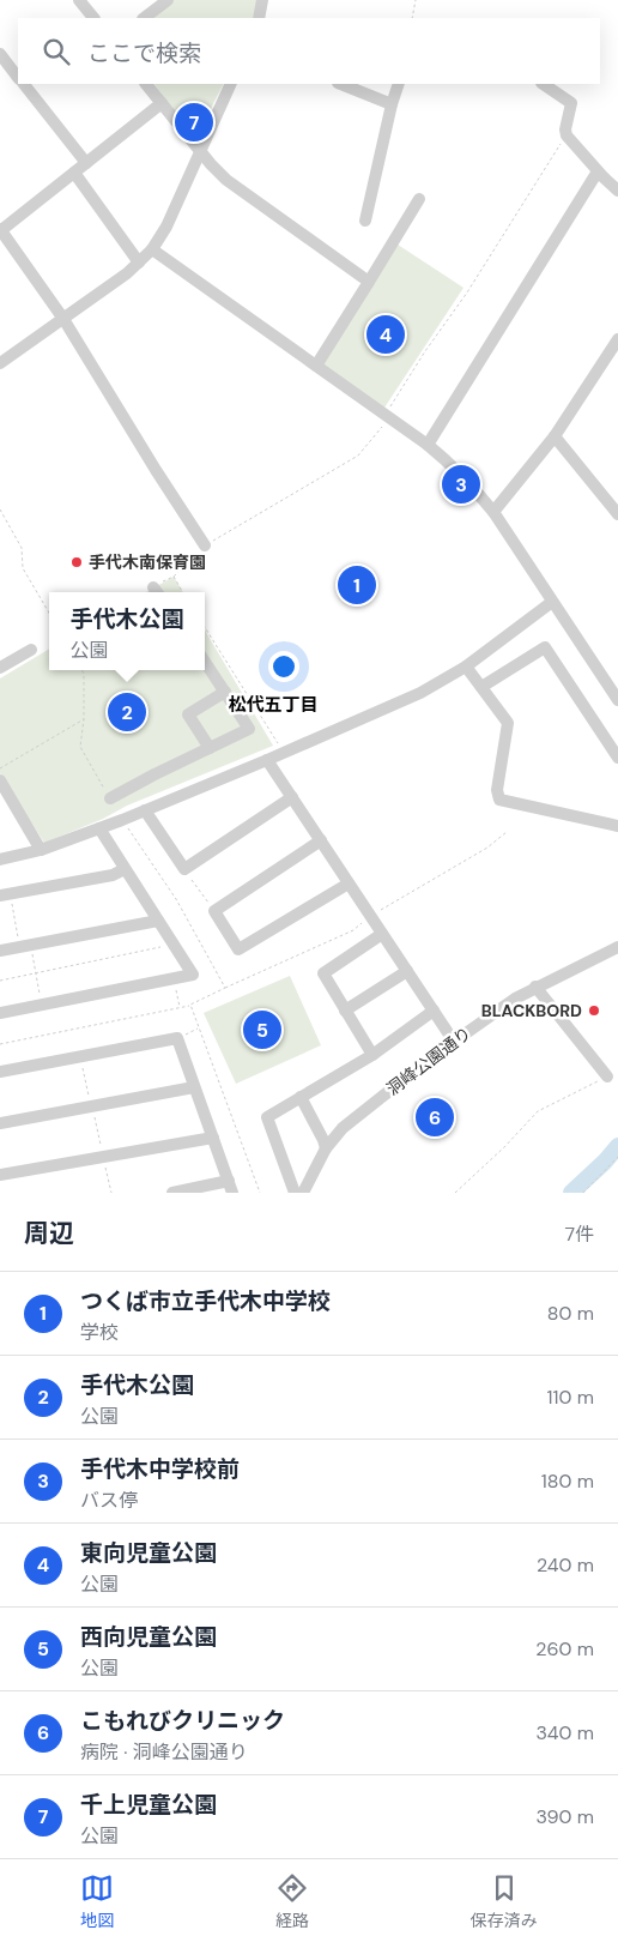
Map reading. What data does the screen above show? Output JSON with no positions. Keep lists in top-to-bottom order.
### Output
{
  "streets": {
    "street": ["洞峰公園通り"]
  },
  "districts": ["松代五丁目"],
  "places": ["手代木南保育園", "BLACKBORD"],
  "page": {
    "search": "ここで検索",
    "pins": [
      "7",
      "4",
      "3",
      "1",
      "2",
      "5",
      "6"
    ],
    "popup": ["手代木公園", "公園"],
    "heading": ["周辺", "7件"],
    "list": [
      {
        "mark": "1",
        "name": "つくば市立手代木中学校",
        "note": "学校",
        "value": "80 m"
      },
      {
        "mark": "2",
        "name": "手代木公園",
        "note": "公園",
        "value": "110 m"
      },
      {
        "mark": "3",
        "name": "手代木中学校前",
        "note": "バス停",
        "value": "180 m"
      },
      {
        "mark": "4",
        "name": "東向児童公園",
        "note": "公園",
        "value": "240 m"
      },
      {
        "mark": "5",
        "name": "西向児童公園",
        "note": "公園",
        "value": "260 m"
      },
      {
        "mark": "6",
        "name": "こもれびクリニック",
        "note": "病院 · 洞峰公園通り",
        "value": "340 m"
      },
      {
        "mark": "7",
        "name": "千上児童公園",
        "note": "公園",
        "value": "390 m"
      }
    ],
    "nav": ["地図", "経路", "保存済み"]
  }
}
